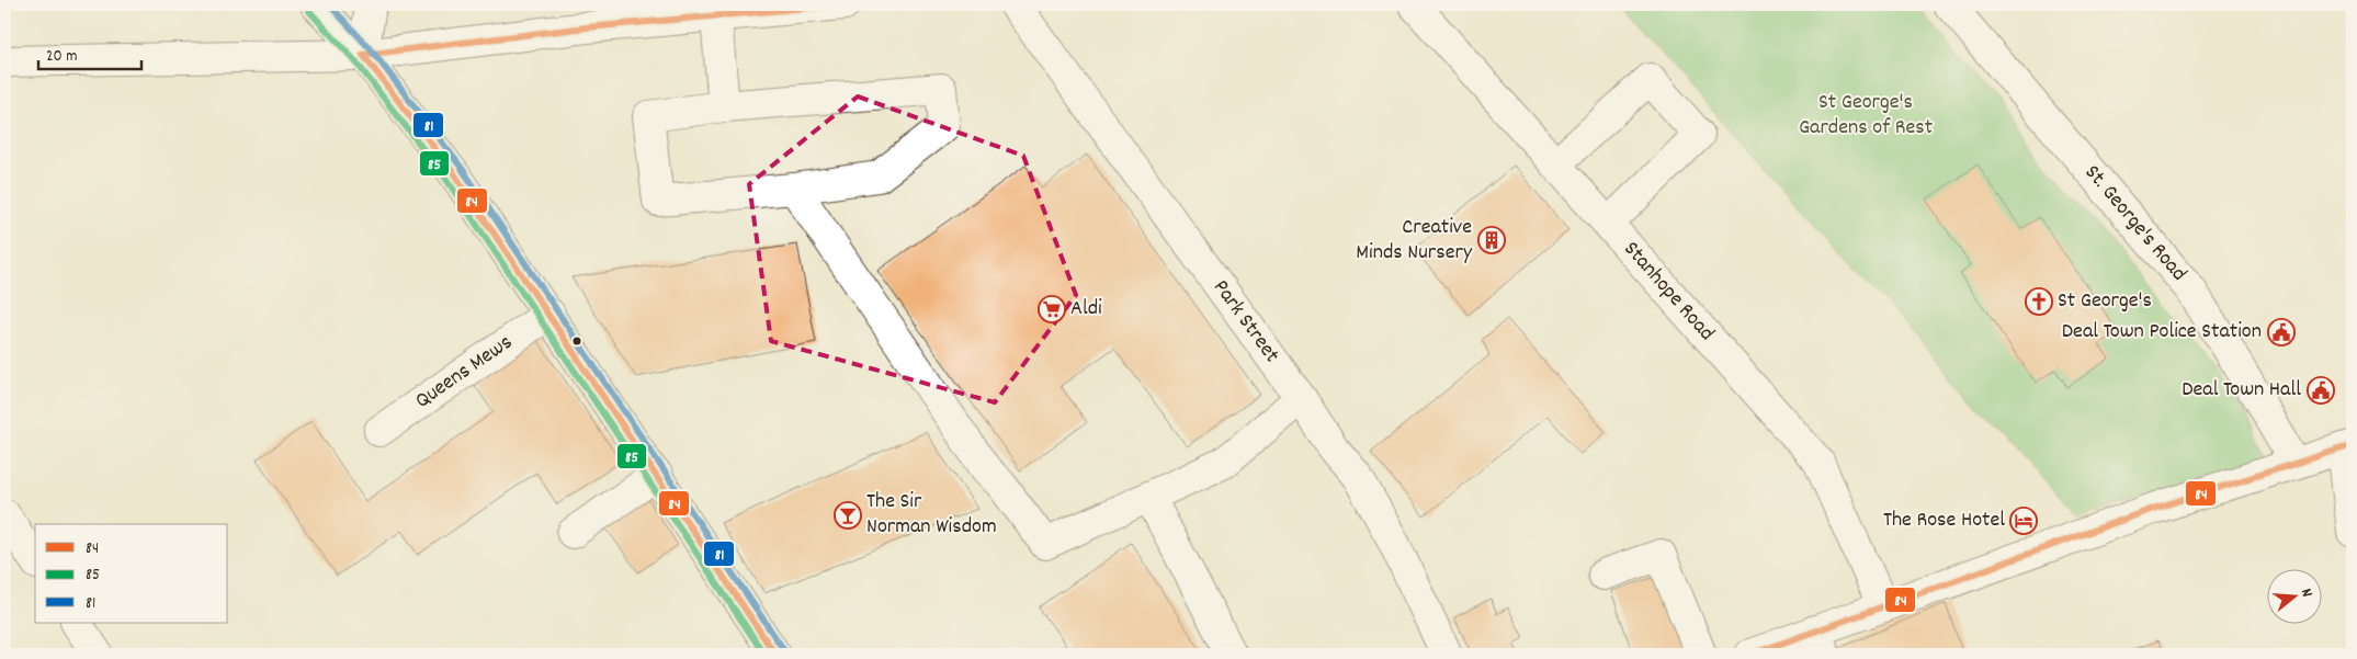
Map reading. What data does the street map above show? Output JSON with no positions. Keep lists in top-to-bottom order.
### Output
{
  "streets": {
    "street": [
      "St. George's Road",
      "Stanhope Road",
      "Park Street",
      "Queens Mews"
    ]
  },
  "parks": ["St George's Gardens of Rest"],
  "places": {
    "building": ["Creative Minds Nursery"],
    "church": ["St George's"],
    "supermarket": ["Aldi"],
    "public building": ["Deal Town Police Station", "Deal Town Hall"],
    "bar": ["The Sir Norman Wisdom"],
    "hotel": ["The Rose Hotel"]
  },
  "lines": ["transit line 84", "transit line 81", "transit line 85"],
  "legend": ["84", "85", "81"],
  "scale_bar": "20 m",
  "north": "right"
}
